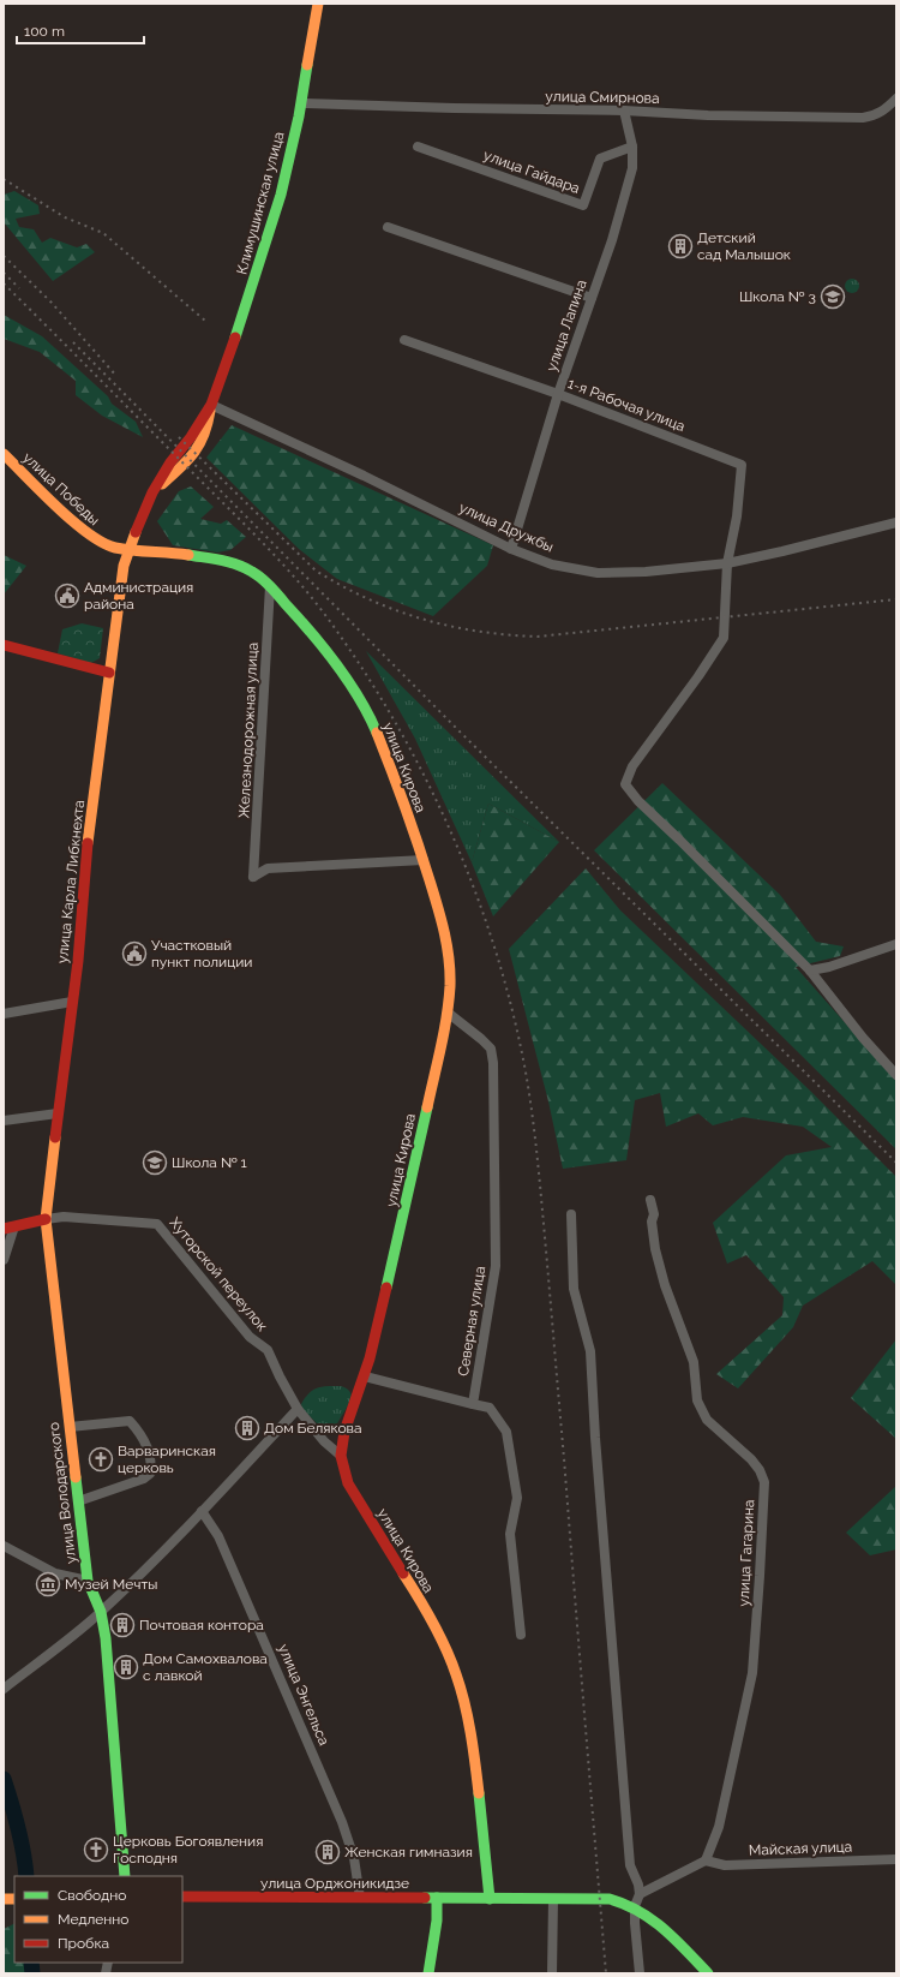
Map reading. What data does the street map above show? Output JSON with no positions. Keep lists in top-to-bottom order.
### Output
{
  "streets": {
    "main road": [
      "Климушинская улица",
      "улица Победы",
      "улица Кирова",
      "улица Карла Либкнехта",
      "улица Володарского",
      "улица Орджоникидзе"
    ],
    "street": [
      "улица Смирнова",
      "улица Гайдара",
      "улица Лапина",
      "1-я Рабочая улица",
      "улица Дружбы",
      "Железнодорожная улица",
      "Хуторской переулок",
      "Северная улица",
      "улица Гагарина",
      "улица Энгельса",
      "Майская улица"
    ]
  },
  "crossings": [
    ["улица Смирнова", "Климушинская улица"],
    ["улица Смирнова", "улица Лапина"],
    ["улица Гайдара", "улица Лапина"],
    ["Климушинская улица", "улица Победы"],
    ["Климушинская улица", "улица Дружбы"],
    ["Климушинская улица", "улица Кирова"],
    ["Климушинская улица", "улица Карла Либкнехта"],
    ["улица Лапина", "1-я Рабочая улица"],
    ["улица Лапина", "улица Дружбы"],
    ["1-я Рабочая улица", "улица Дружбы"],
    ["улица Победы", "улица Кирова"],
    ["улица Победы", "улица Карла Либкнехта"],
    ["Железнодорожная улица", "улица Кирова"],
    ["улица Кирова", "улица Карла Либкнехта"],
    ["улица Кирова", "Хуторской переулок"],
    ["улица Кирова", "Северная улица"],
    ["улица Кирова", "улица Орджоникидзе"],
    ["улица Карла Либкнехта", "Хуторской переулок"],
    ["улица Карла Либкнехта", "улица Володарского"],
    ["Хуторской переулок", "улица Володарского"],
    ["улица Гагарина", "Майская улица"],
    ["улица Энгельса", "улица Орджоникидзе"]
  ],
  "places": {
    "building": [
      "Детский сад Малышок",
      "Дом Белякова",
      "Почтовая контора",
      "Дом Самохвалова с лавкой",
      "Женская гимназия"
    ],
    "school or university": ["Школа № 3", "Школа № 1"],
    "public building": ["Администрация района", "Участковый пункт полиции"],
    "church": ["Варваринская церковь", "Церковь Богоявления Господня"],
    "museum": ["Музей Мечты"]
  },
  "legend": ["Свободно", "Медленно", "Пробка"],
  "scale_bar": "100 m"
}
